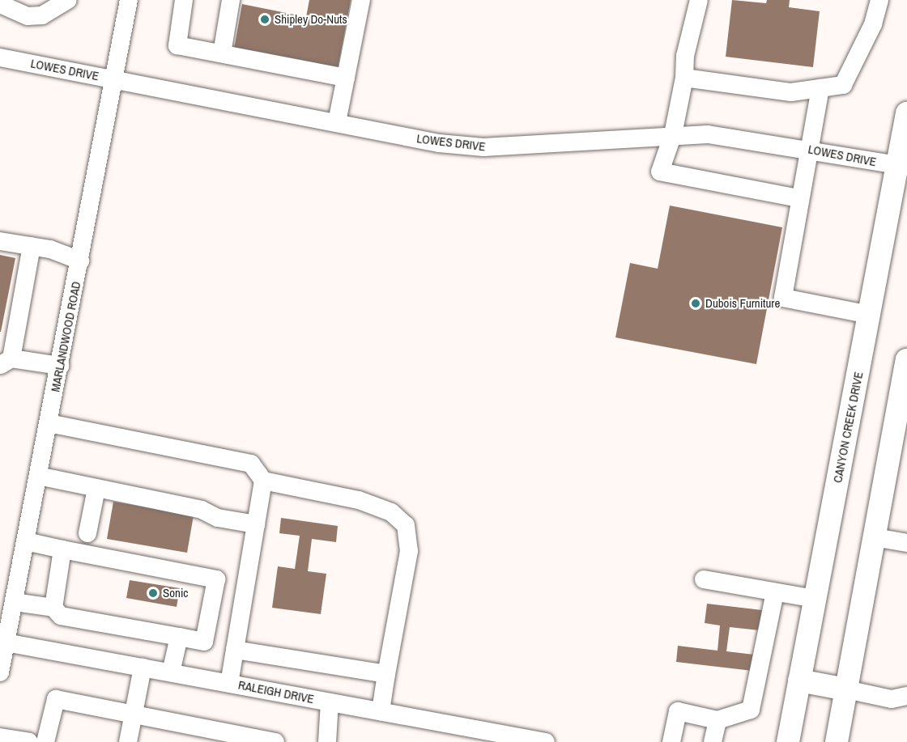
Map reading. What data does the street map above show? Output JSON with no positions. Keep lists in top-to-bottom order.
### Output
{
  "streets": {
    "main road": ["CANYON CREEK DRIVE"],
    "street": ["LOWES DRIVE", "MARLANDWOOD ROAD", "RALEIGH DRIVE"]
  },
  "crossings": [
    ["LOWES DRIVE", "MARLANDWOOD ROAD"],
    ["LOWES DRIVE", "CANYON CREEK DRIVE"],
    ["MARLANDWOOD ROAD", "RALEIGH DRIVE"]
  ],
  "places": ["Shipley Do-Nuts", "Dubois Furniture", "Sonic"]
}
